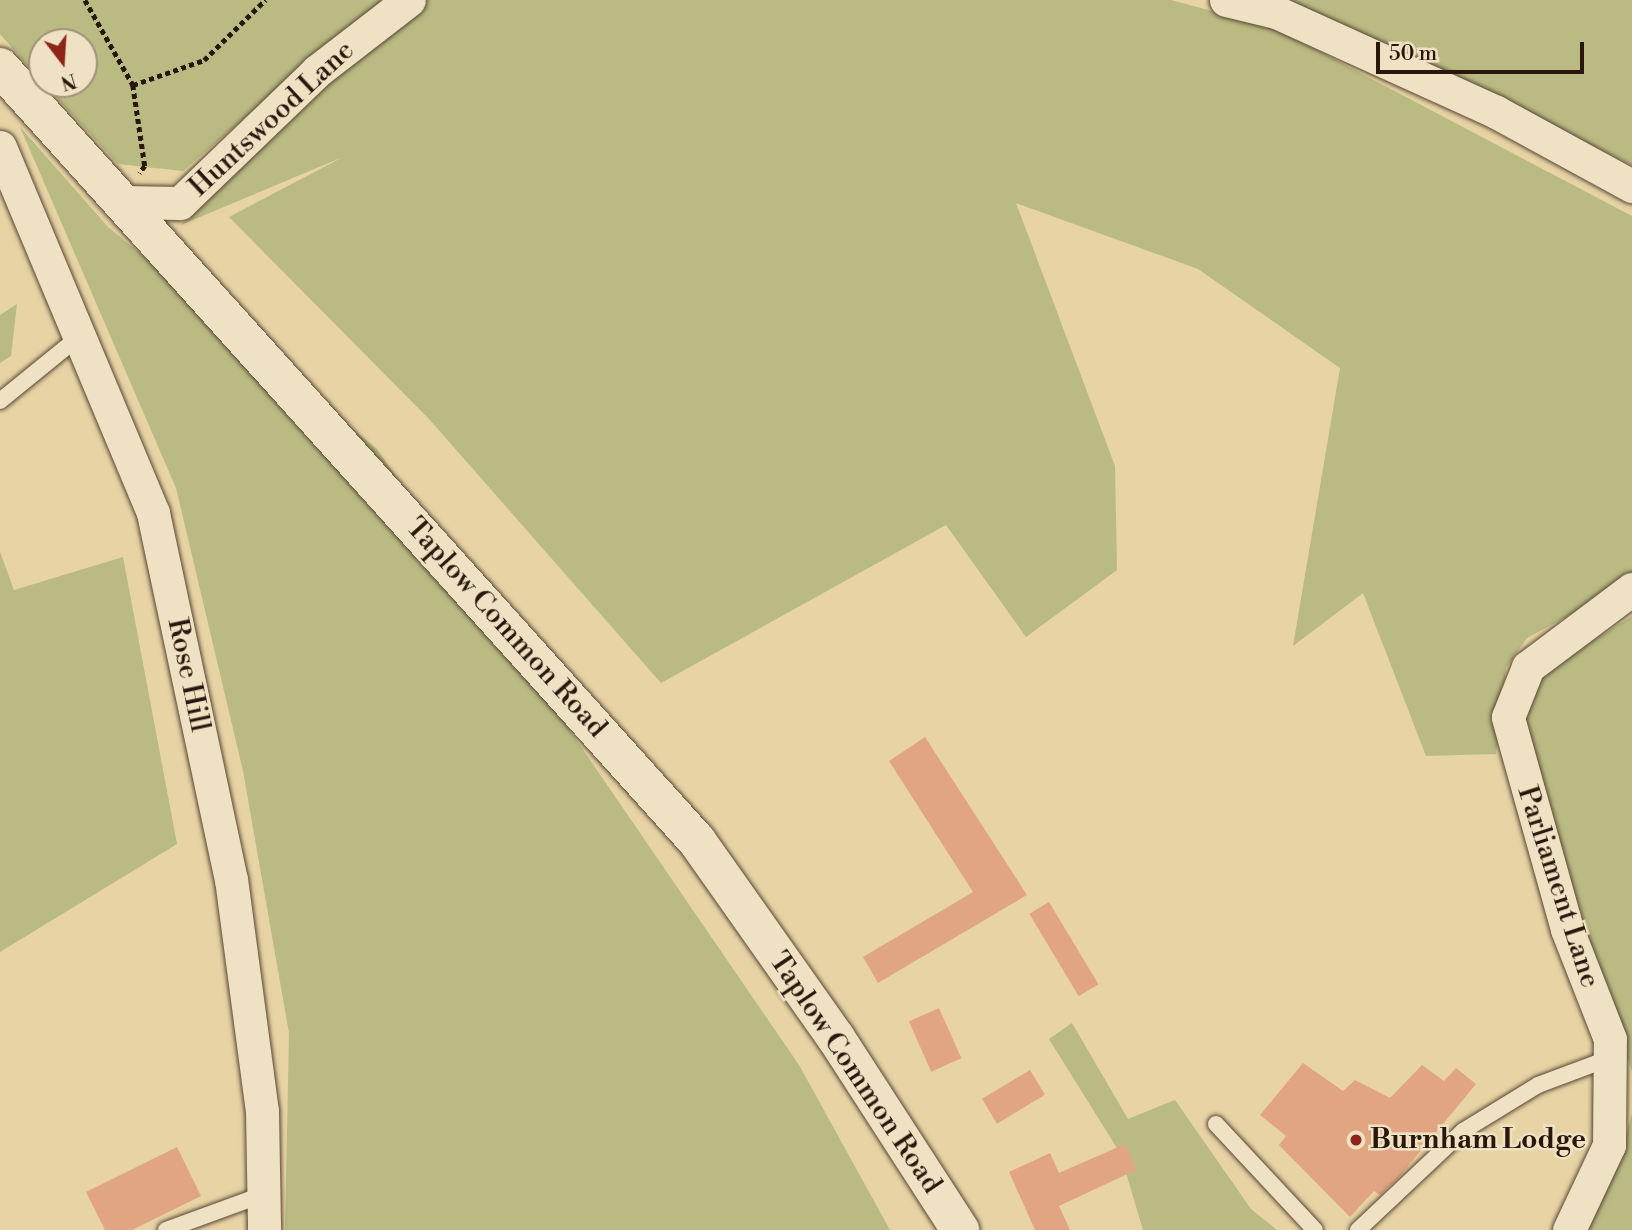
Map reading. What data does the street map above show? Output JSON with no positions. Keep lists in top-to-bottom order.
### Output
{
  "streets": {
    "street": [
      "Huntswood Lane",
      "Taplow Common Road",
      "Rose Hill",
      "Parliament Lane"
    ]
  },
  "crossings": [
    ["Huntswood Lane", "Taplow Common Road"]
  ],
  "places": ["Burnham Lodge"],
  "scale_bar": "50 m",
  "north": "bottom"
}
